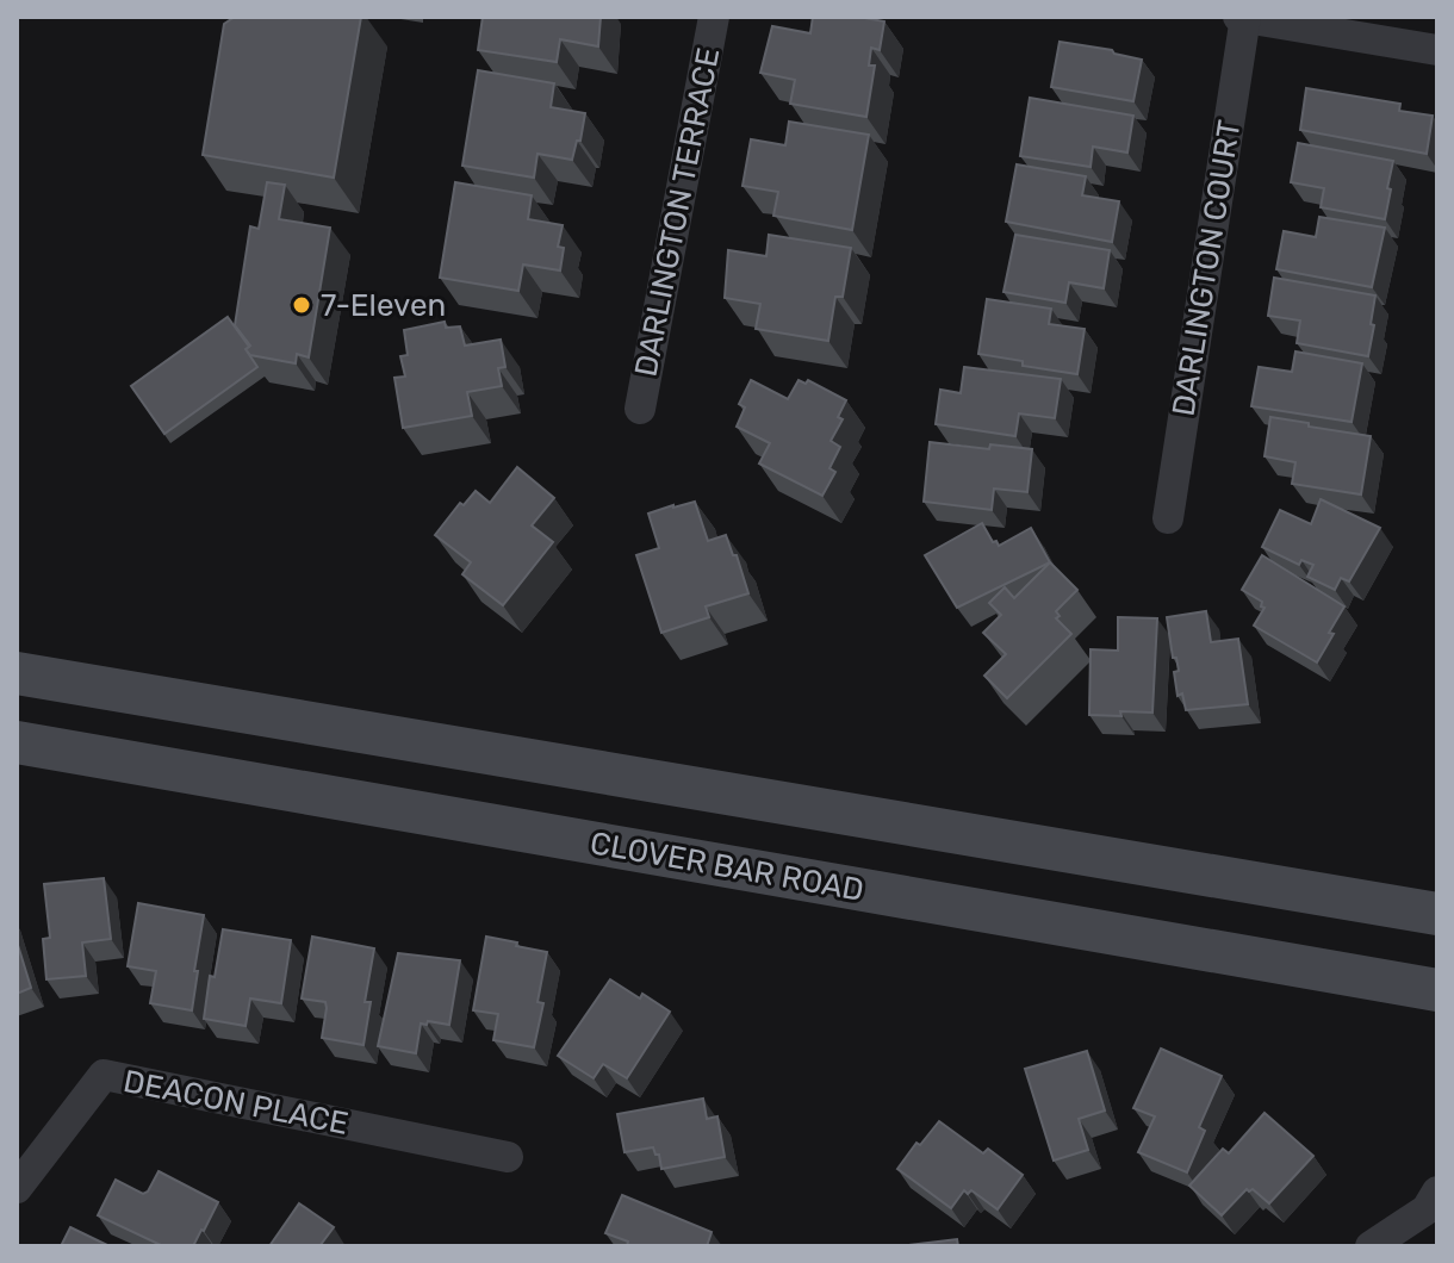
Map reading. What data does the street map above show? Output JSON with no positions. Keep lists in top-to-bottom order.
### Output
{
  "streets": {
    "main road": ["CLOVER BAR ROAD"],
    "street": ["DARLINGTON TERRACE", "DARLINGTON COURT", "DEACON PLACE"]
  },
  "places": ["7-Eleven"]
}
